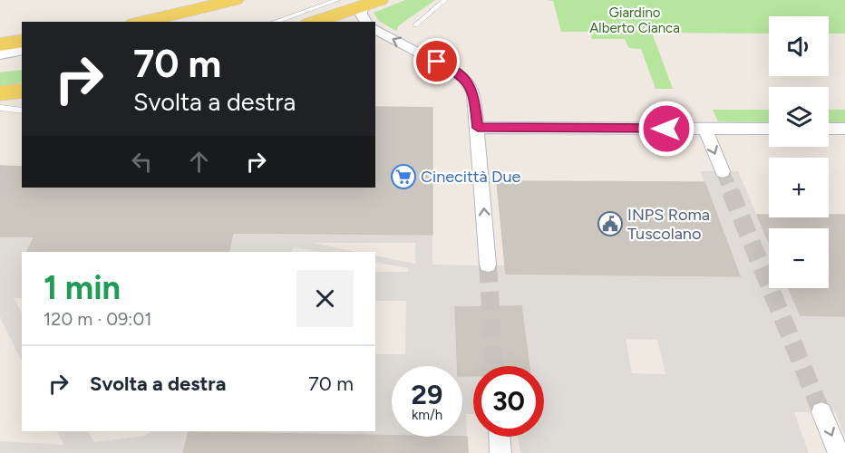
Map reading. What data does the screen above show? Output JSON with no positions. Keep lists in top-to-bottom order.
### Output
{
  "parks": ["Giardino Alberto Cianca"],
  "places": {
    "supermarket": ["Cinecittà Due"],
    "public building": ["INPS Roma Tuscolano"]
  },
  "page": {
    "map_buttons": ["+", "−"],
    "turn": ["70 m", "Svolta a destra"],
    "heading": ["1 min", "120 m · 09:01"],
    "list": [
      {
        "name": "Svolta a destra",
        "value": "70 m"
      }
    ],
    "speed": "29 km/h",
    "limit": "30"
  }
}
